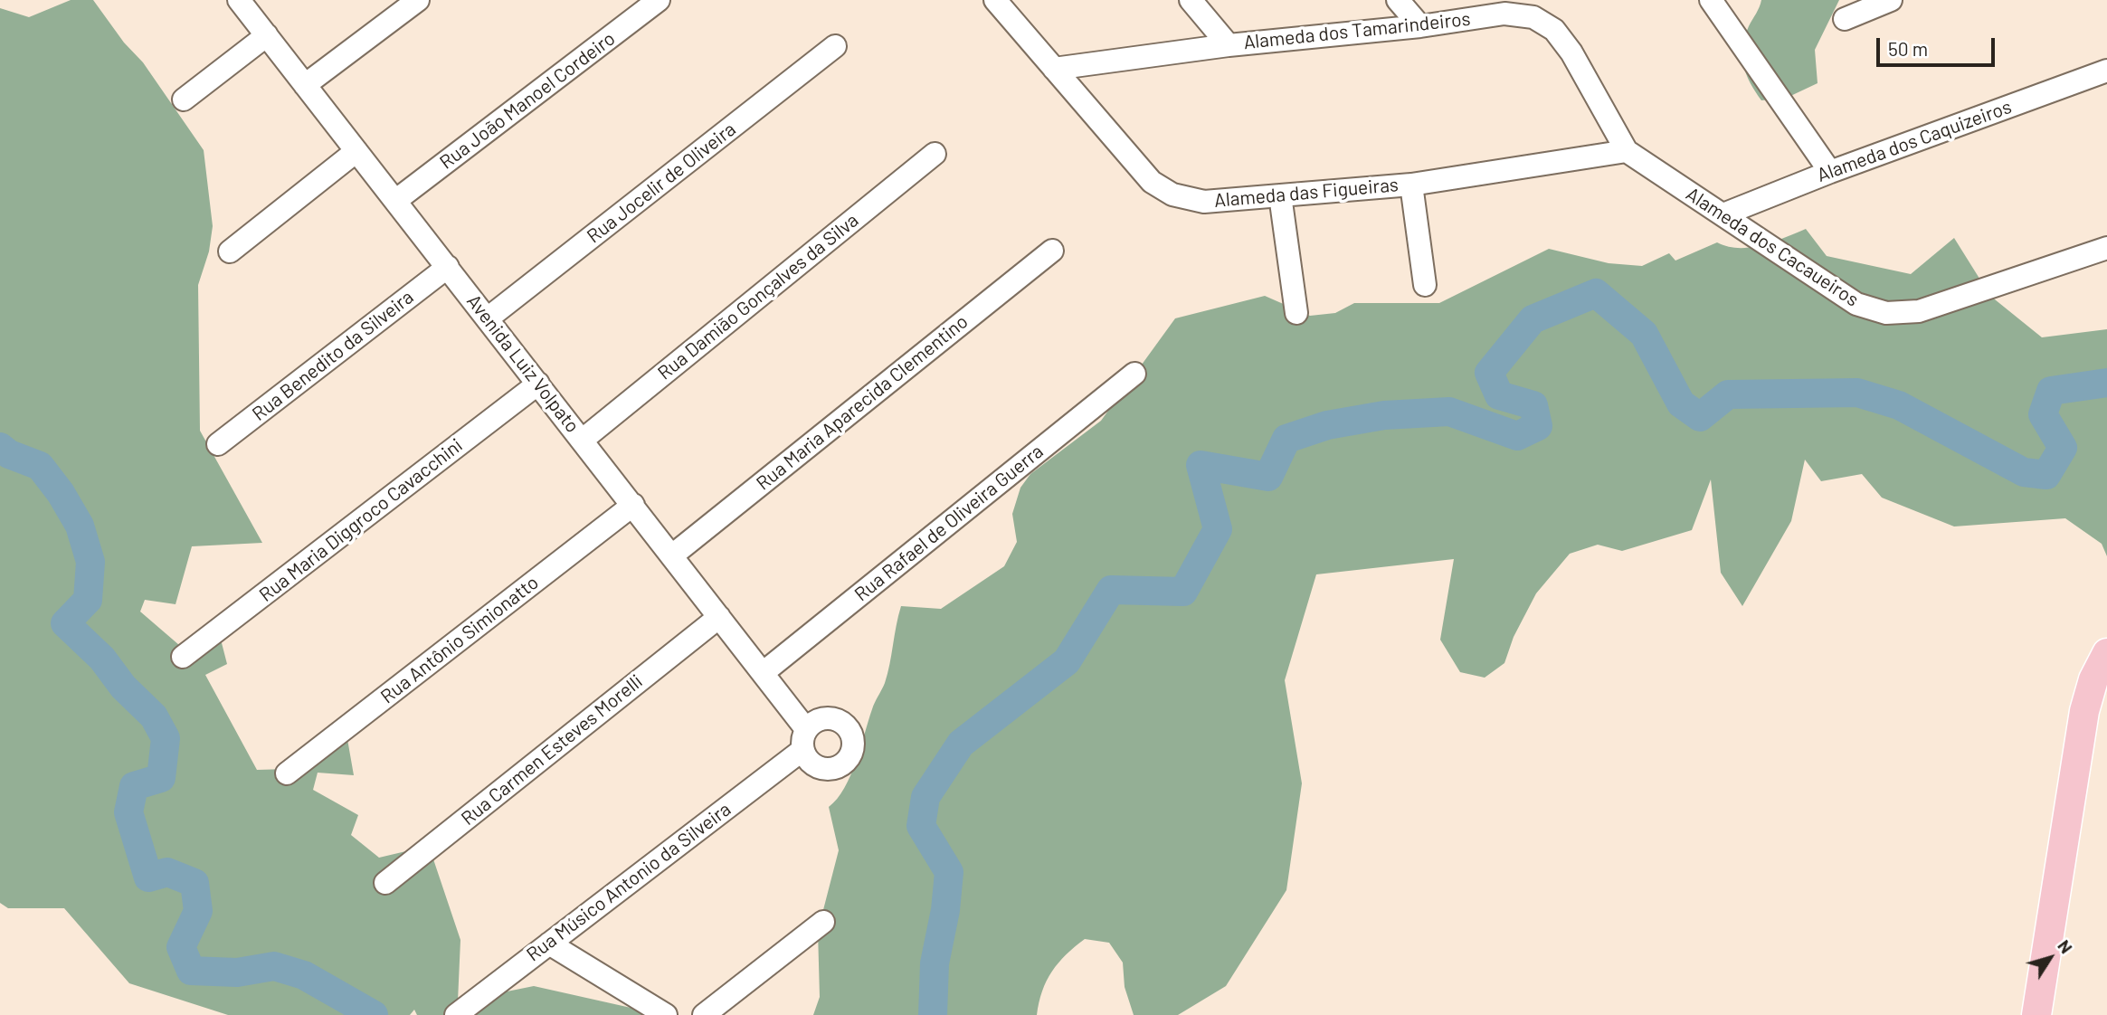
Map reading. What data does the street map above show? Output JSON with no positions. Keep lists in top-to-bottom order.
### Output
{
  "streets": {
    "street": [
      "Alameda dos Tamarindeiros",
      "Rua João Manoel Cordeiro",
      "Alameda dos Caquizeiros",
      "Rua Jocelir de Oliveira",
      "Alameda das Figueiras",
      "Alameda dos Cacaueiros",
      "Rua Damião Gonçalves da Silva",
      "Rua Benedito da Silveira",
      "Avenida Luiz Volpato",
      "Rua Maria Aparecida Clementino",
      "Rua Maria Diggroco Cavacchini",
      "Rua Rafael de Oliveira Guerra",
      "Rua Antônio Simionatto",
      "Rua Carmen Esteves Morelli",
      "Rua Músico Antonio da Silveira"
    ]
  },
  "crossings": [
    ["Alameda dos Tamarindeiros", "Alameda das Figueiras"],
    ["Alameda dos Tamarindeiros", "Alameda dos Cacaueiros"],
    ["Rua João Manoel Cordeiro", "Avenida Luiz Volpato"],
    ["Alameda dos Caquizeiros", "Alameda dos Cacaueiros"],
    ["Rua Jocelir de Oliveira", "Avenida Luiz Volpato"],
    ["Alameda das Figueiras", "Alameda dos Cacaueiros"],
    ["Rua Damião Gonçalves da Silva", "Avenida Luiz Volpato"],
    ["Rua Benedito da Silveira", "Avenida Luiz Volpato"],
    ["Avenida Luiz Volpato", "Rua Maria Aparecida Clementino"],
    ["Avenida Luiz Volpato", "Rua Maria Diggroco Cavacchini"],
    ["Avenida Luiz Volpato", "Rua Rafael de Oliveira Guerra"],
    ["Avenida Luiz Volpato", "Rua Antônio Simionatto"],
    ["Avenida Luiz Volpato", "Rua Carmen Esteves Morelli"],
    ["Avenida Luiz Volpato", "Rua Músico Antonio da Silveira"]
  ],
  "scale_bar": "50 m",
  "north": "top right"
}
